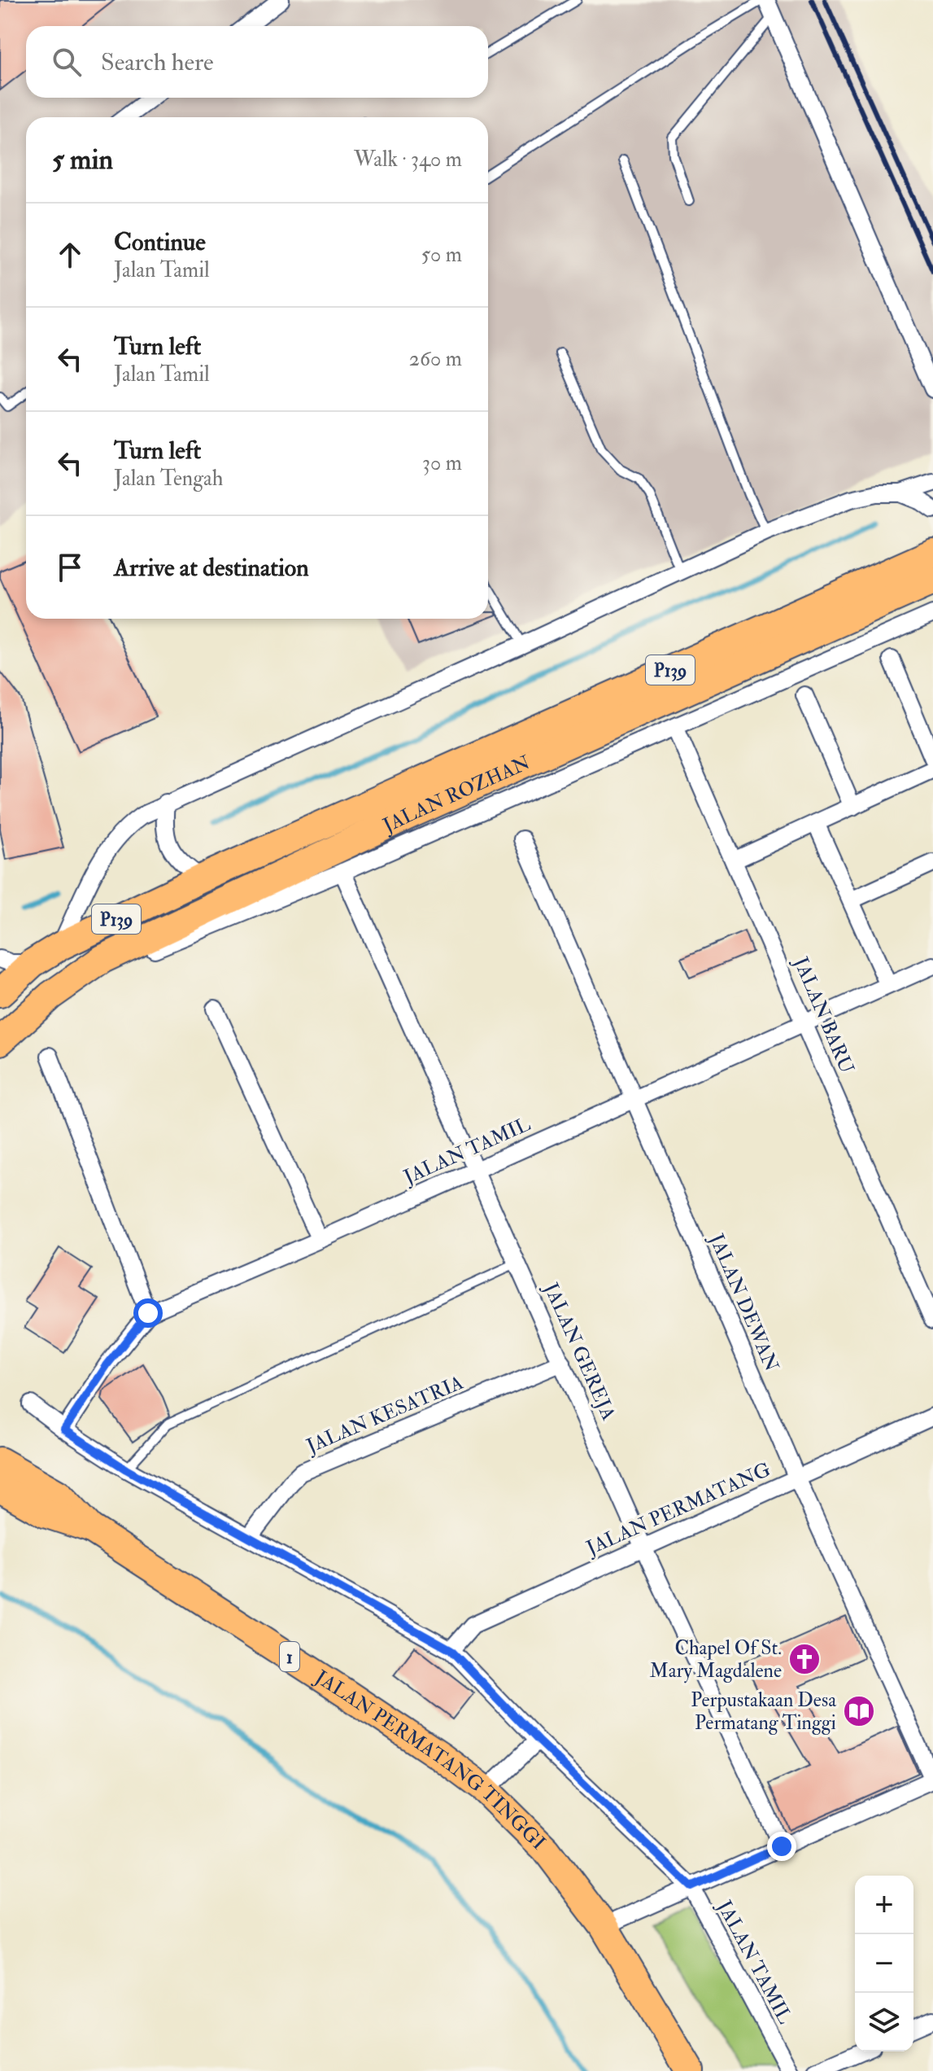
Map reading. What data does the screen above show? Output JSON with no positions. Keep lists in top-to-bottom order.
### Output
{
  "streets": {
    "main road": [
      "P139",
      "JALAN ROZHAN",
      "1",
      "JALAN PERMATANG TINGGI"
    ],
    "street": [
      "JALAN BARU",
      "JALAN TAMIL",
      "JALAN DEWAN",
      "JALAN GEREJA",
      "JALAN KESATRIA",
      "JALAN PERMATANG"
    ]
  },
  "crossings": [
    ["JALAN BARU", "JALAN TAMIL"],
    ["JALAN TAMIL", "JALAN DEWAN"],
    ["JALAN TAMIL", "JALAN GEREJA"],
    ["JALAN TAMIL", "JALAN KESATRIA"],
    ["JALAN TAMIL", "JALAN PERMATANG"],
    ["JALAN DEWAN", "JALAN PERMATANG"],
    ["JALAN GEREJA", "JALAN KESATRIA"],
    ["JALAN GEREJA", "JALAN PERMATANG"]
  ],
  "places": {
    "church": ["Chapel Of St. Mary Magdalene"],
    "library": ["Perpustakaan Desa Permatang Tinggi"]
  },
  "page": {
    "search": "Search here",
    "heading": ["5 min", "Walk · 340 m"],
    "list": [
      ["Continue", "Jalan Tamil", "50 m"],
      ["Turn left", "Jalan Tamil", "260 m"],
      ["Turn left", "Jalan Tengah", "30 m"],
      "Arrive at destination"
    ],
    "map_buttons": ["+", "−"]
  }
}
